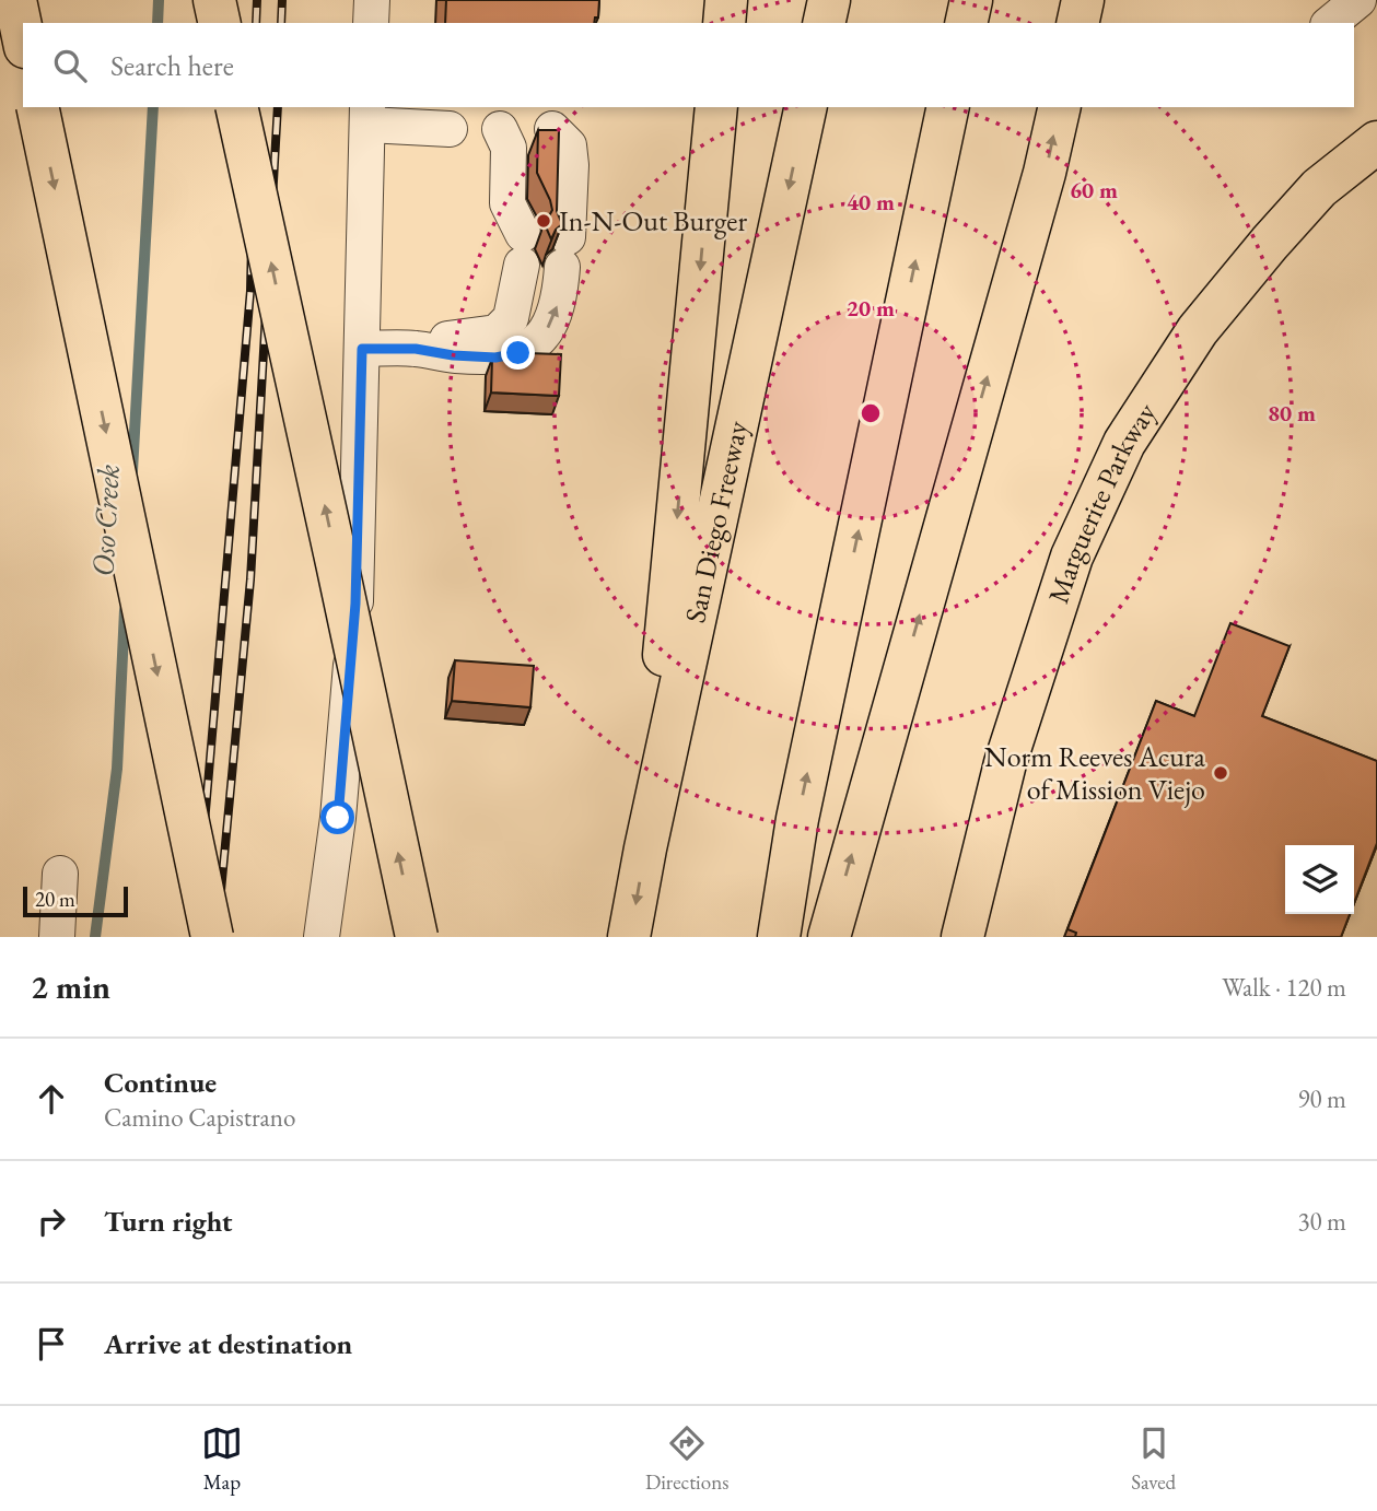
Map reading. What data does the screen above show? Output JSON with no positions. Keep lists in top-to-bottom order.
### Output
{
  "streets": {
    "main road": ["Marguerite Parkway", "San Diego Freeway"]
  },
  "water": ["Oso Creek"],
  "places": ["In-N-Out Burger", "Norm Reeves Acura of Mission Viejo"],
  "scale_bar": "20 m",
  "page": {
    "search": "Search here",
    "scale": "20 m",
    "heading": ["2 min", "Walk · 120 m"],
    "list": [
      ["Continue", "Camino Capistrano", "90 m"],
      ["Turn right", "30 m"],
      "Arrive at destination"
    ],
    "nav": ["Map", "Directions", "Saved"]
  },
  "rings": [
    "60 m",
    "40 m",
    "20 m",
    "80 m"
  ]
}
